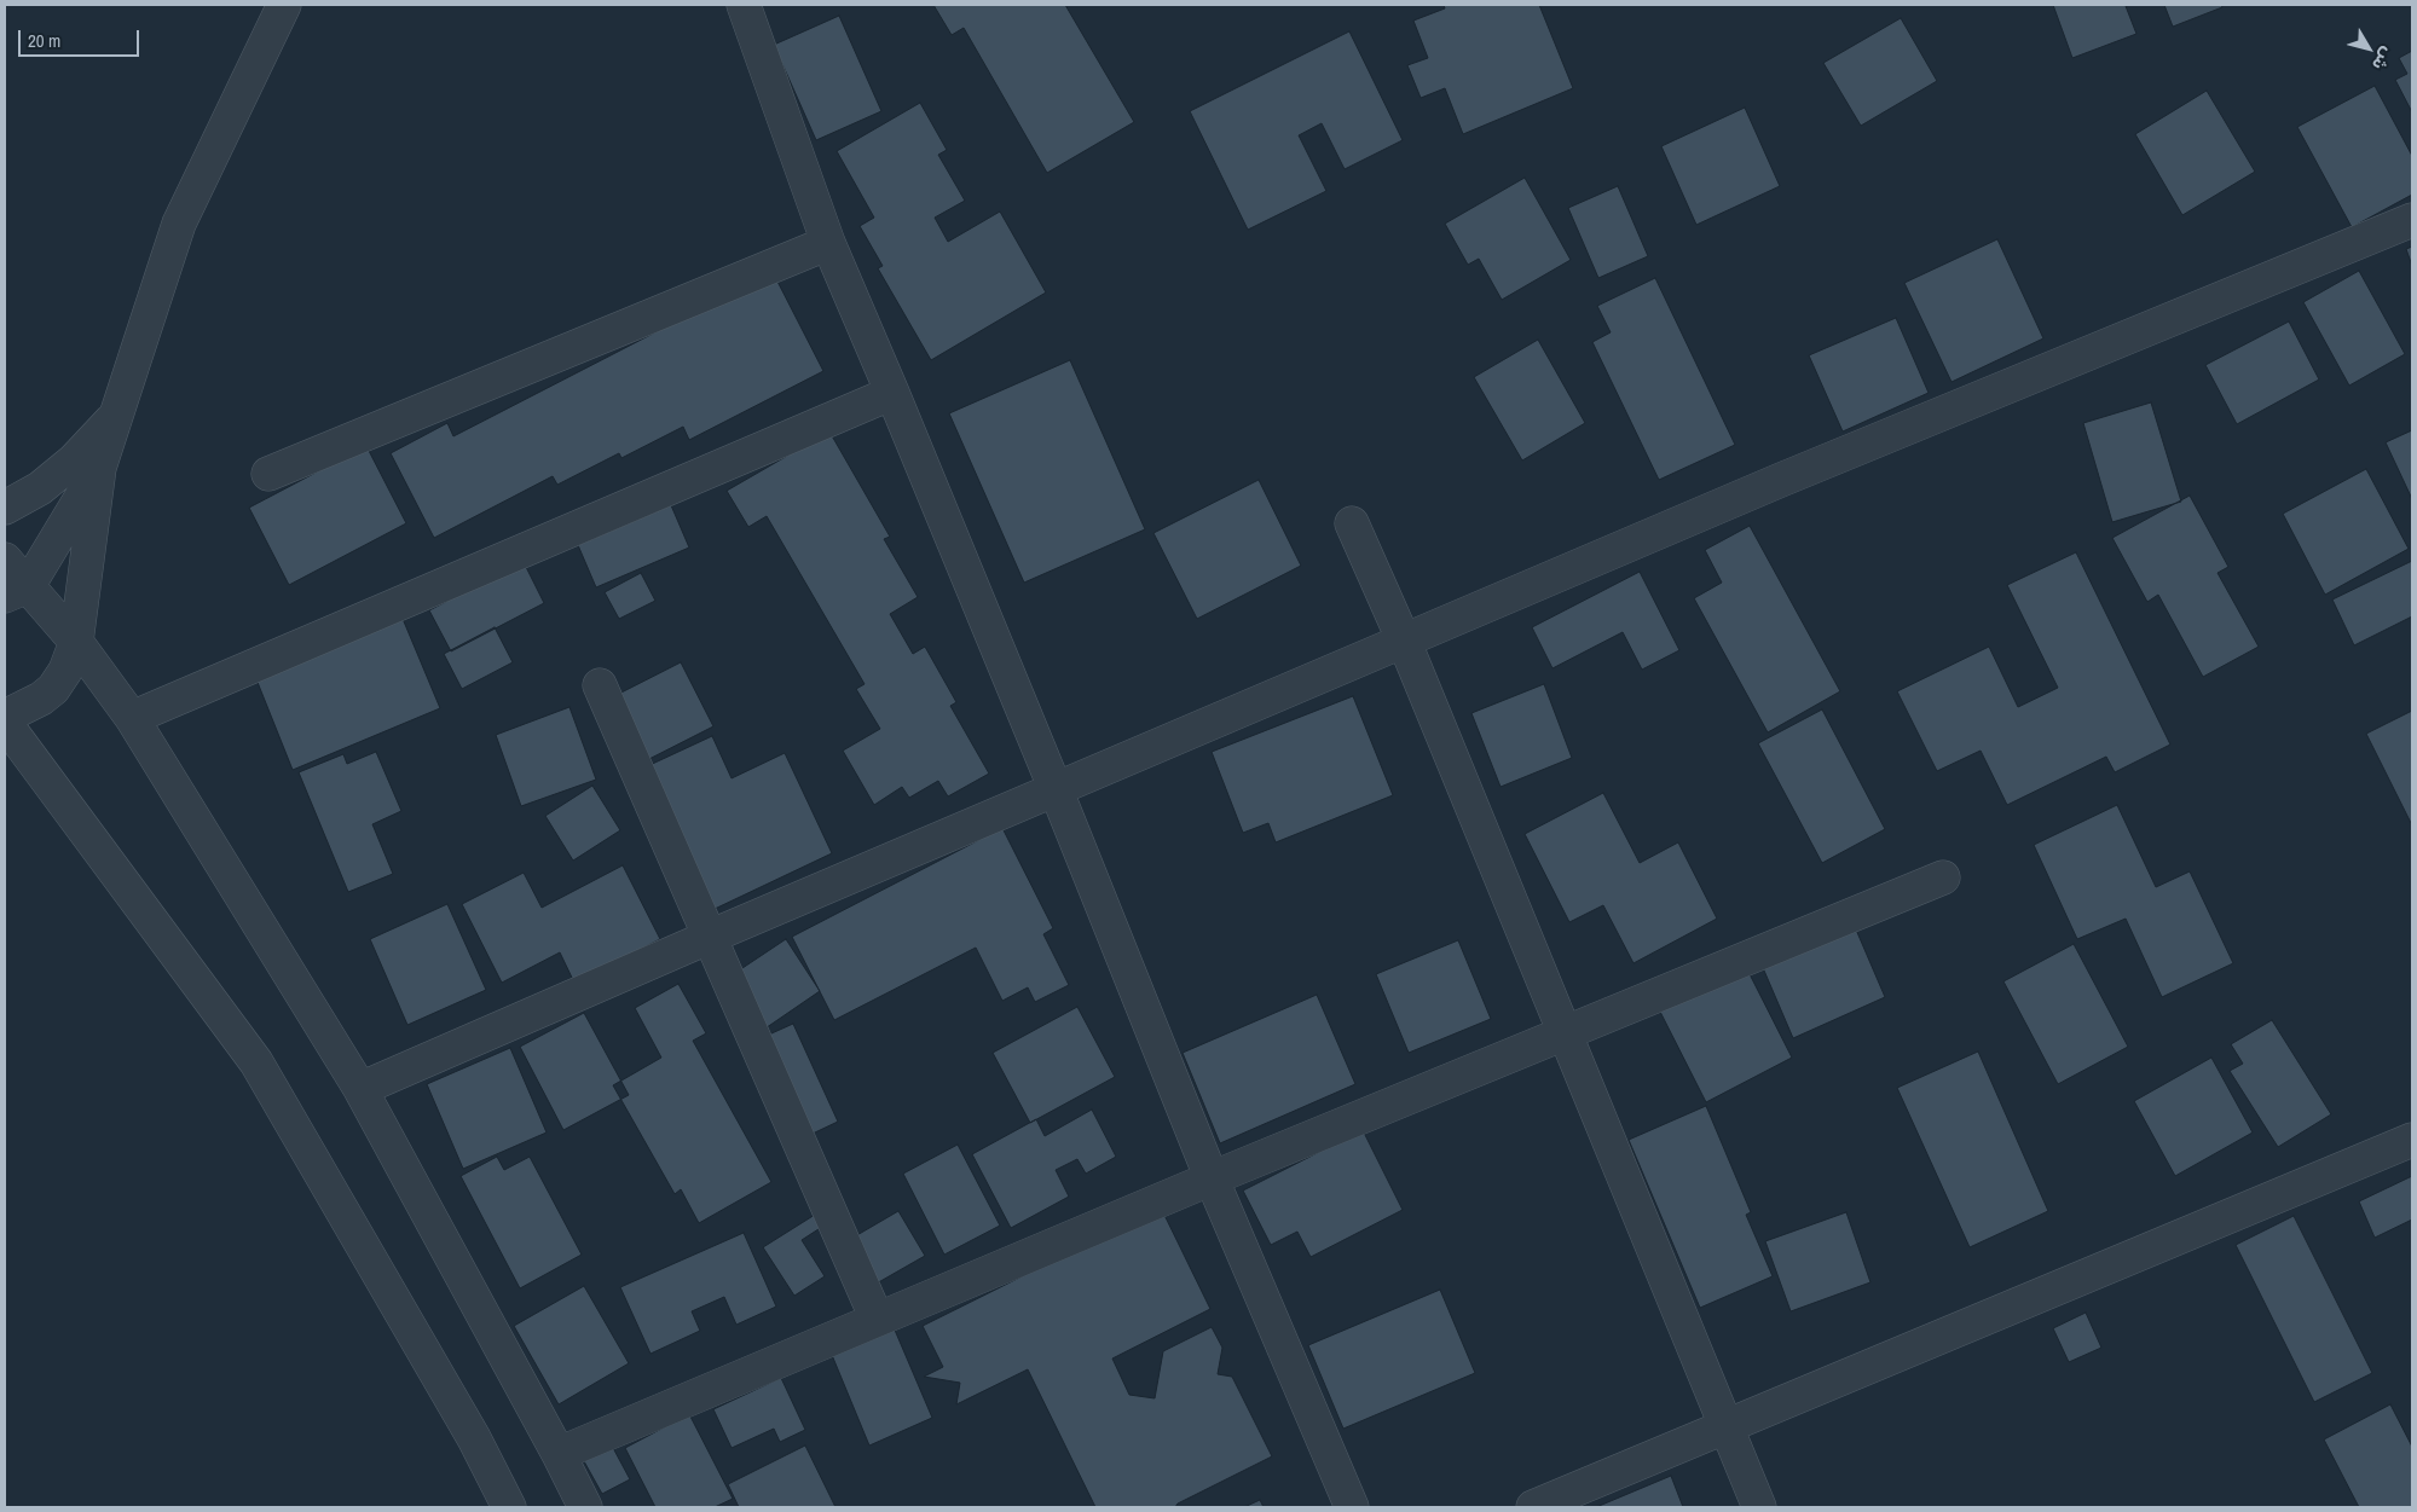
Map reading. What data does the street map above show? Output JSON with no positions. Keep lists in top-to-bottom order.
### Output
{
  "scale_bar": "20 m",
  "north": "bottom right"
}
